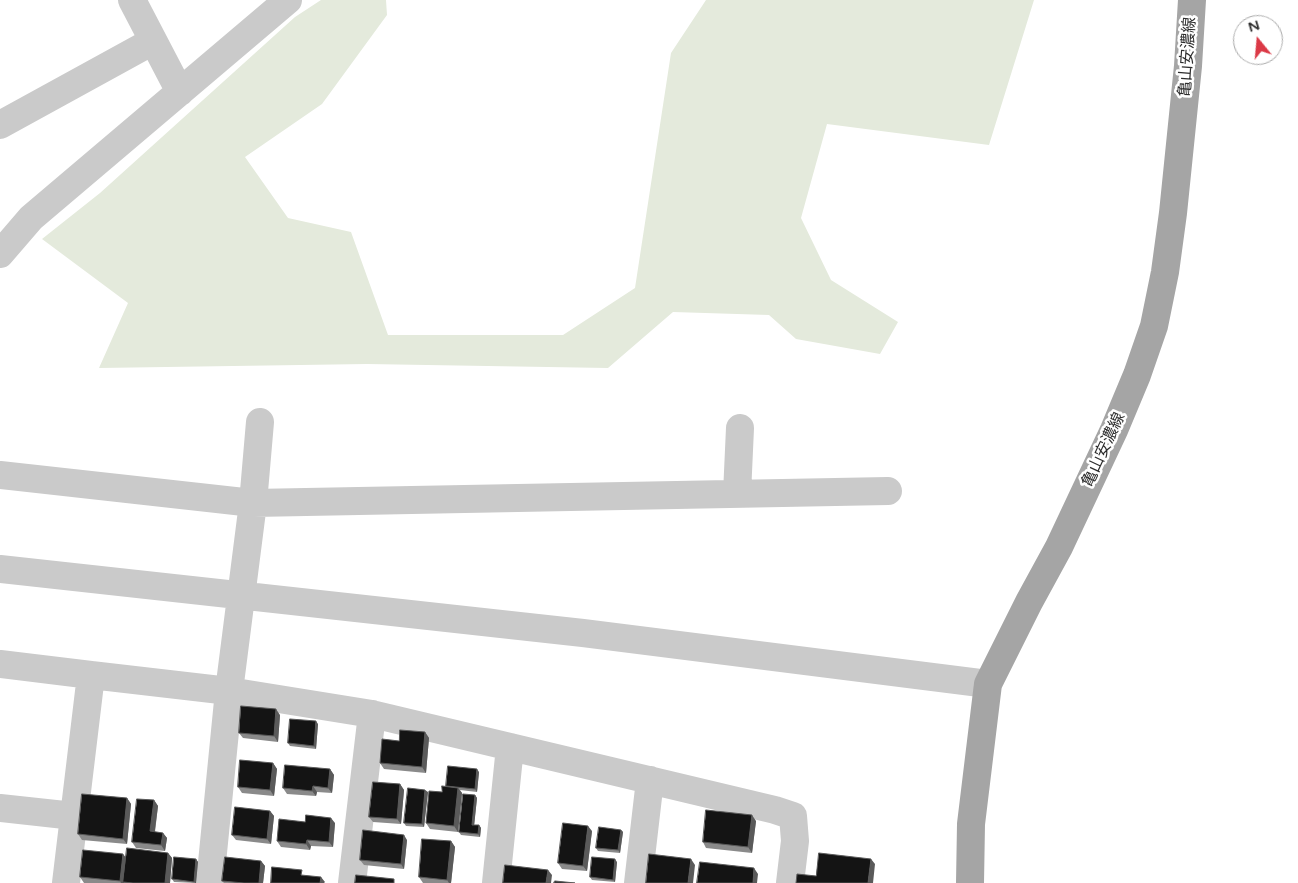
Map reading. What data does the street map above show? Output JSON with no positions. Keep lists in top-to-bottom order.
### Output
{
  "streets": {
    "main road": ["亀山安濃線"]
  },
  "north": "top"
}
